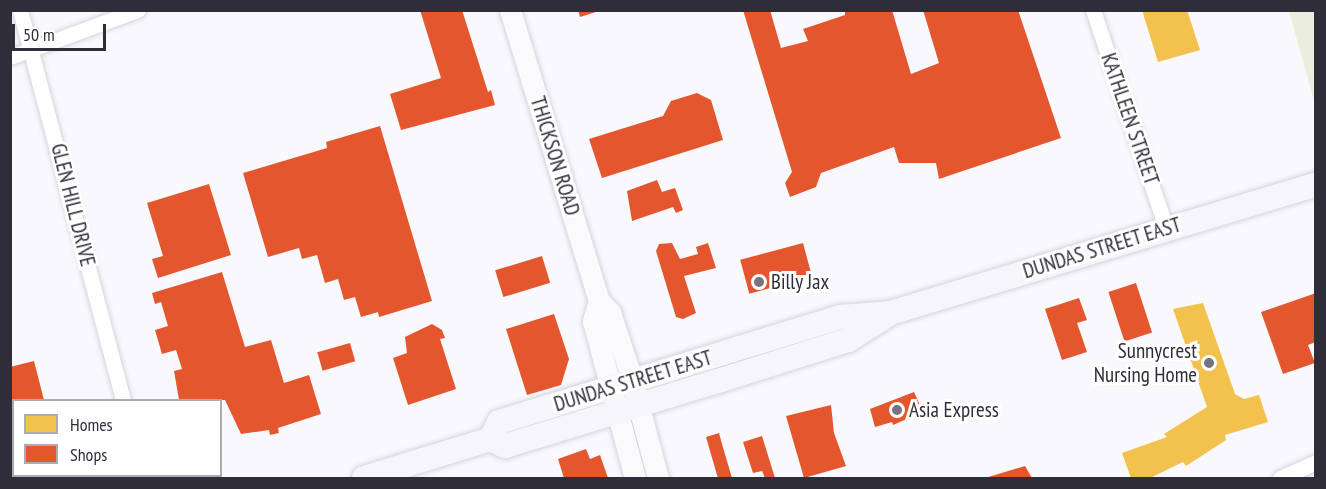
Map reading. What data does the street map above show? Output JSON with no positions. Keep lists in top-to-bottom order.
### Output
{
  "streets": {
    "main road": ["THICKSON ROAD", "DUNDAS STREET EAST"],
    "street": ["KATHLEEN STREET", "GLEN HILL DRIVE"]
  },
  "crossings": [
    ["KATHLEEN STREET", "DUNDAS STREET EAST"],
    ["THICKSON ROAD", "DUNDAS STREET EAST"]
  ],
  "places": ["Billy Jax", "Sunnycrest Nursing Home", "Asia Express"],
  "legend": ["Homes", "Shops"],
  "scale_bar": "50 m"
}
